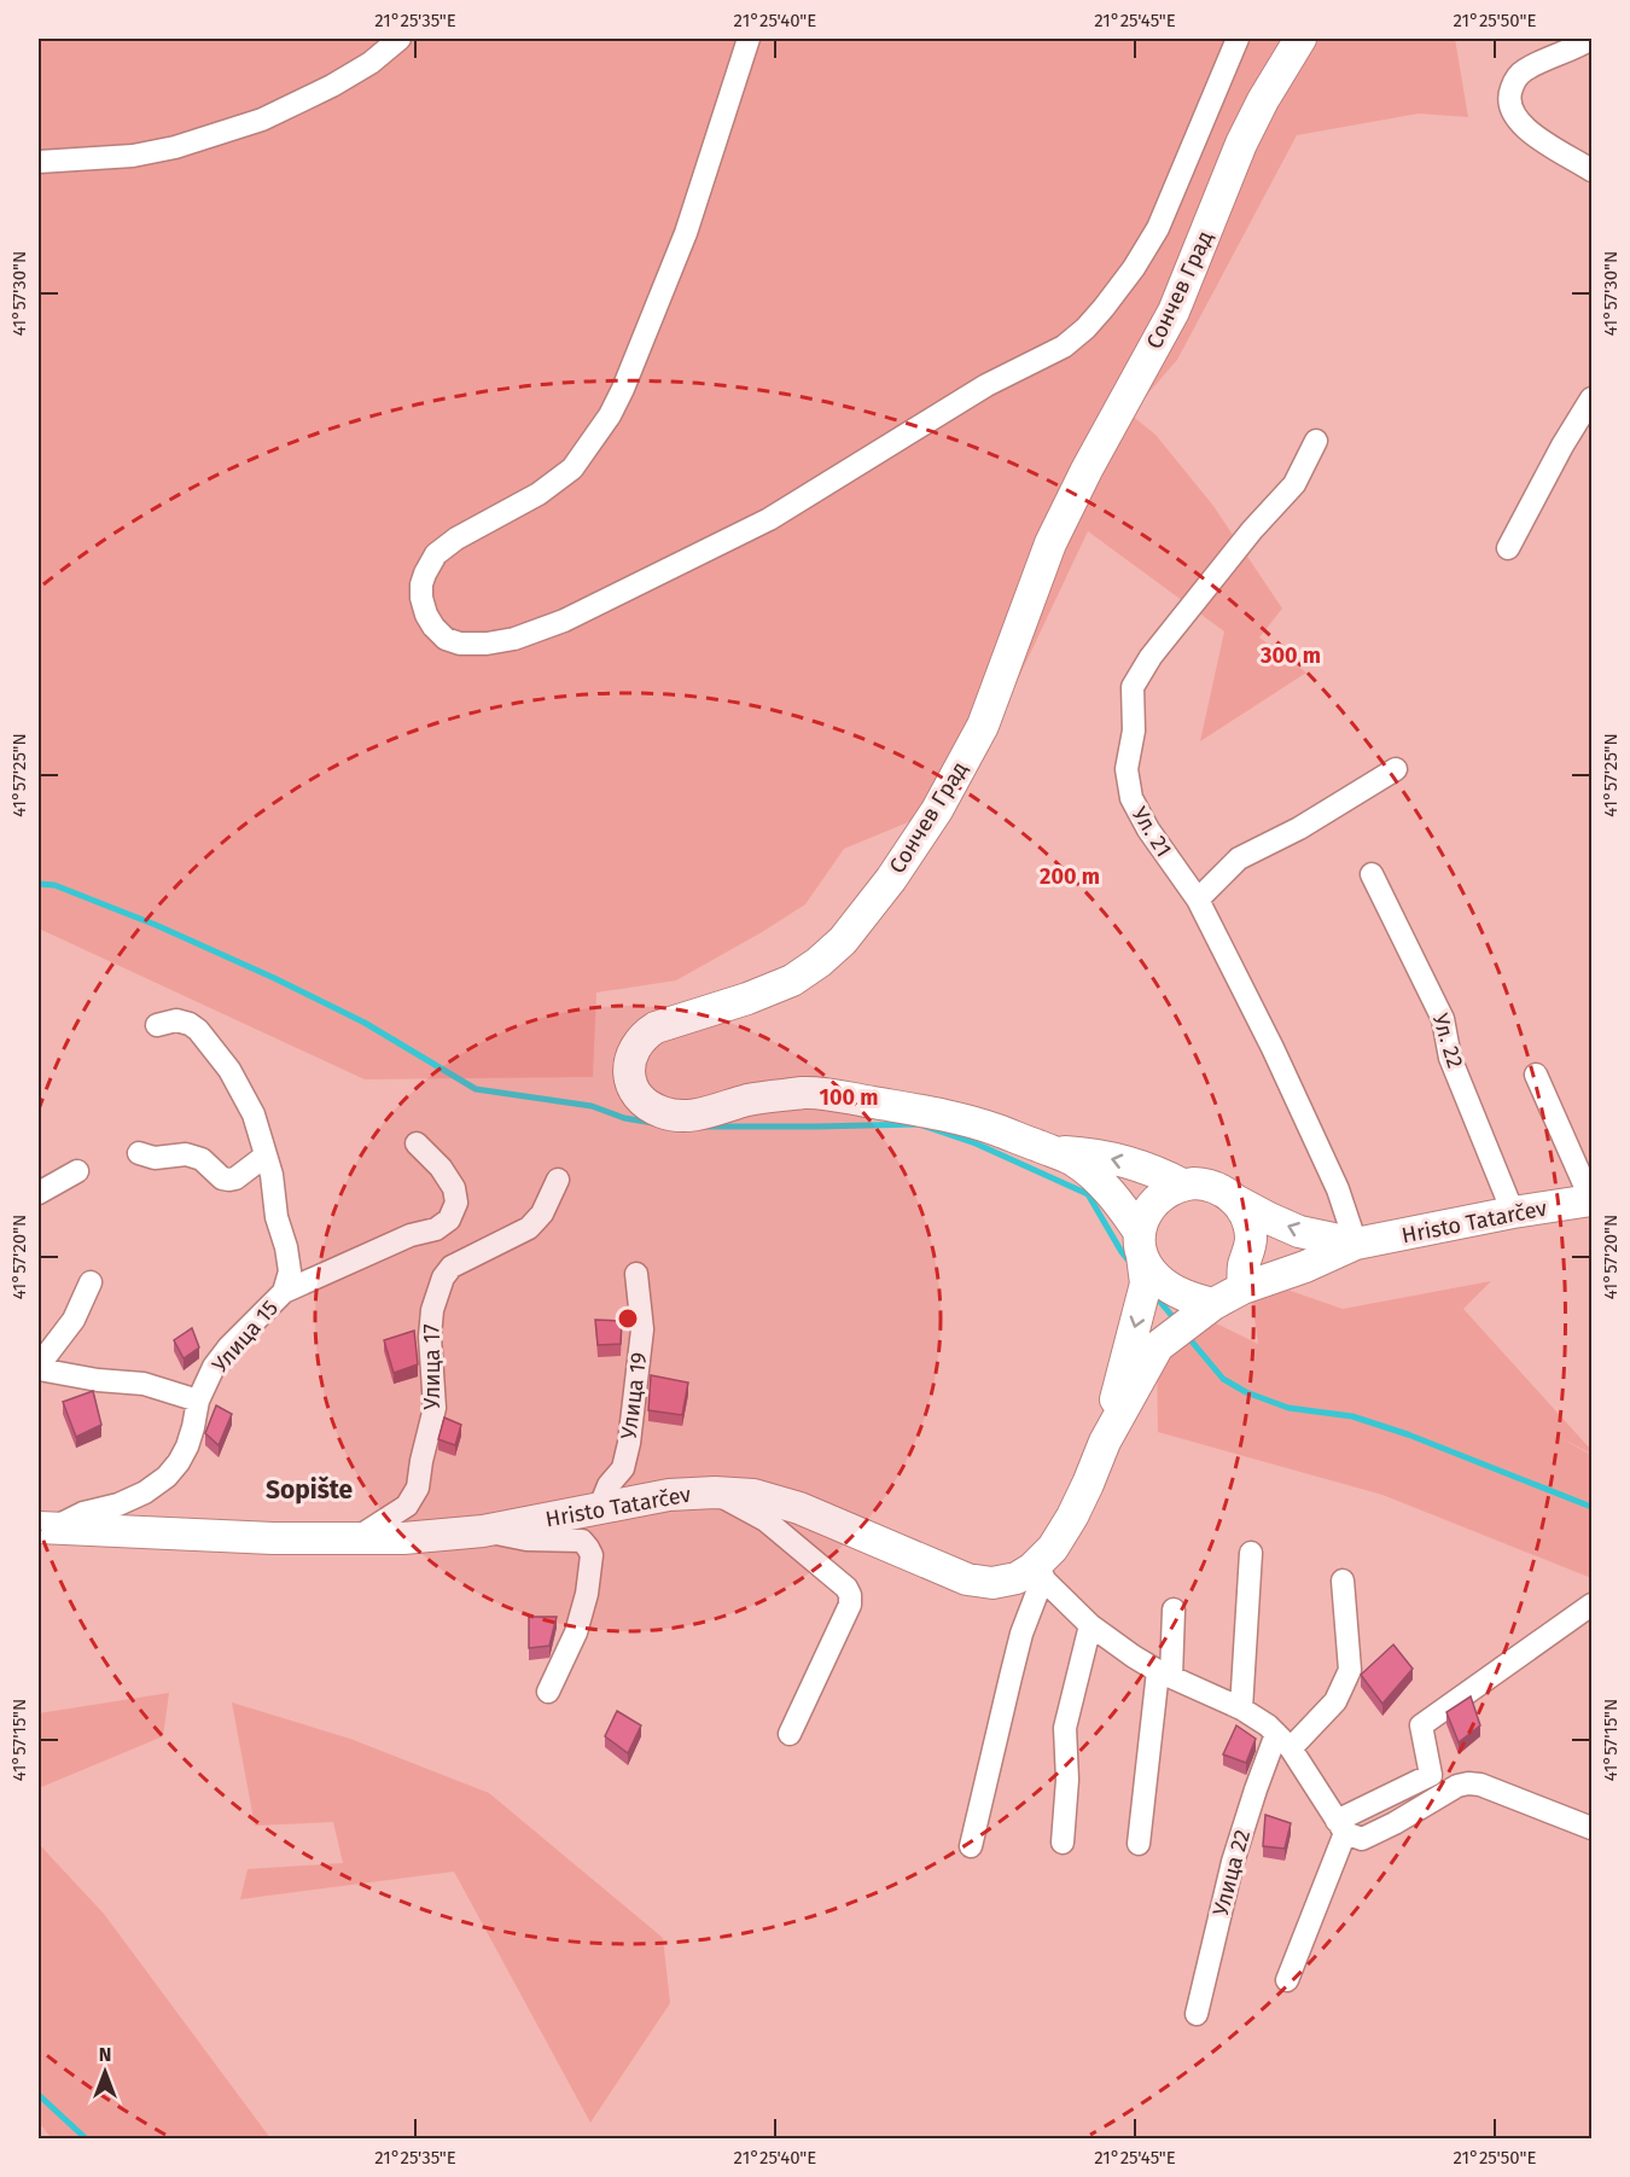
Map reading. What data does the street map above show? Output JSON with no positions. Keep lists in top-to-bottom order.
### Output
{
  "streets": {
    "main road": ["Сончев Град", "Hristo Tatarčev"],
    "street": [
      "Ул. 21",
      "Ул. 22",
      "Улица 15",
      "Улица 17",
      "Улица 19",
      "Улица 22"
    ]
  },
  "crossings": [
    ["Сончев Град", "Hristo Tatarčev"],
    ["Ул. 21", "Hristo Tatarčev"],
    ["Ул. 22", "Hristo Tatarčev"],
    ["Hristo Tatarčev", "Улица 15"],
    ["Hristo Tatarčev", "Улица 17"],
    ["Hristo Tatarčev", "Улица 19"]
  ],
  "districts": ["Sopište"],
  "north": "top",
  "coordinates": [
    "21°25'35\"E",
    "21°25'40\"E",
    "21°25'45\"E",
    "21°25'50\"E",
    "41°57'30\"N",
    "41°57'25\"N",
    "41°57'20\"N",
    "41°57'15\"N"
  ],
  "rings": ["300 m", "200 m", "100 m"]
}
